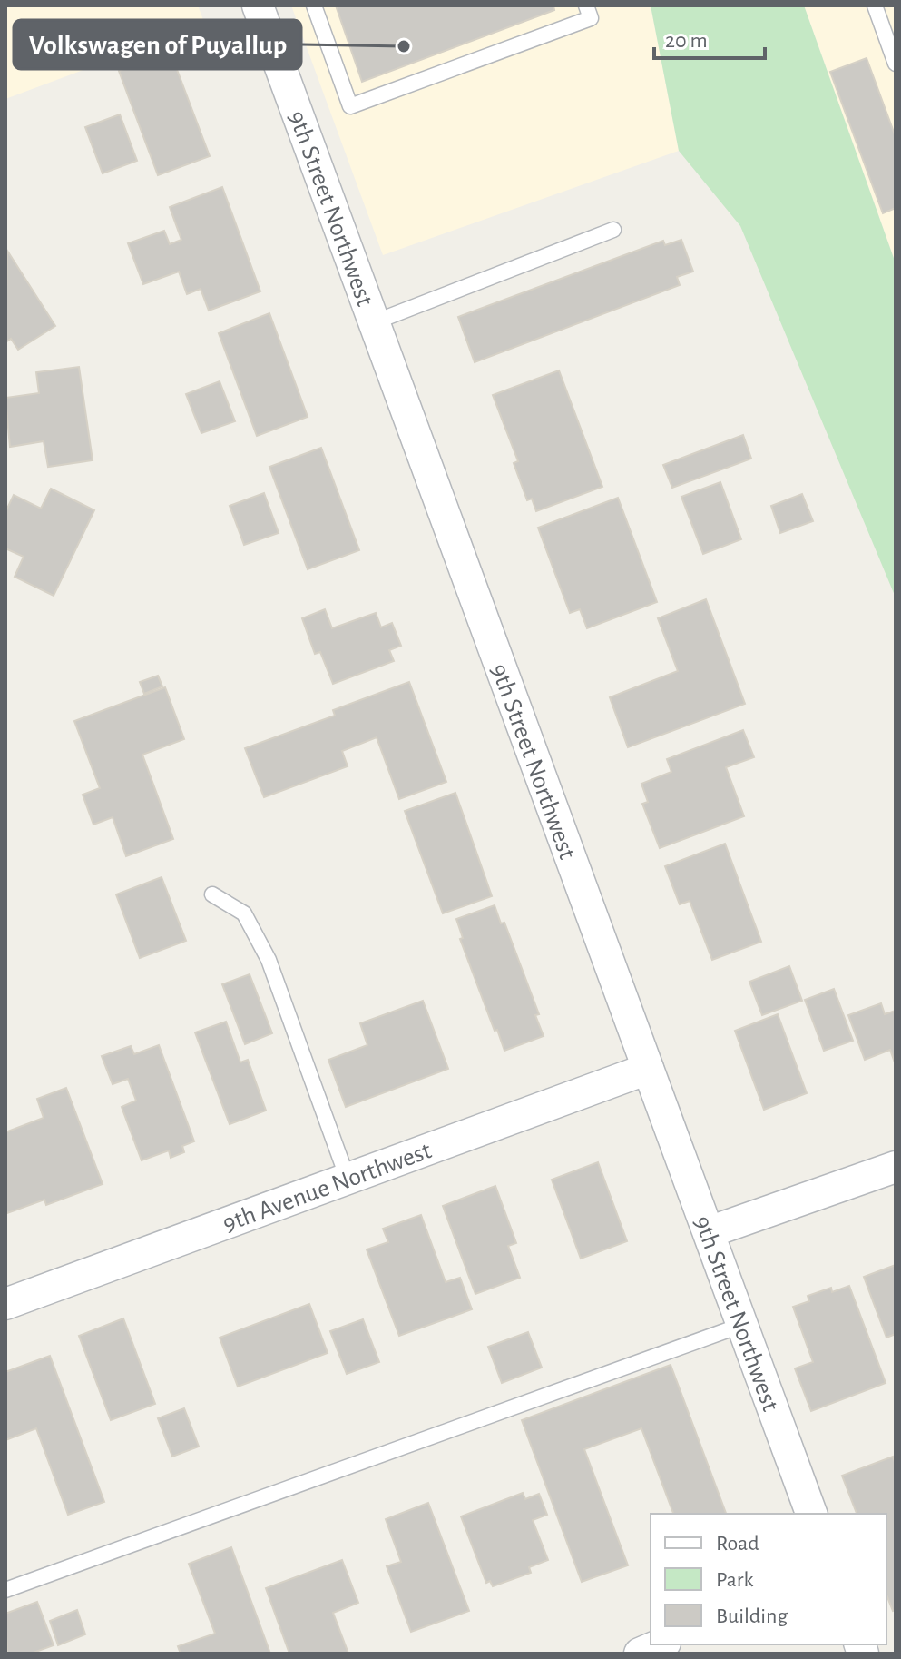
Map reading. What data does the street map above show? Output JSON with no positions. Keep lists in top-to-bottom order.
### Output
{
  "streets": {
    "street": ["9th Street Northwest", "9th Avenue Northwest"]
  },
  "crossings": [
    ["9th Street Northwest", "9th Avenue Northwest"]
  ],
  "places": ["Volkswagen of Puyallup"],
  "legend": ["Road", "Park", "Building"],
  "scale_bar": "20 m"
}
